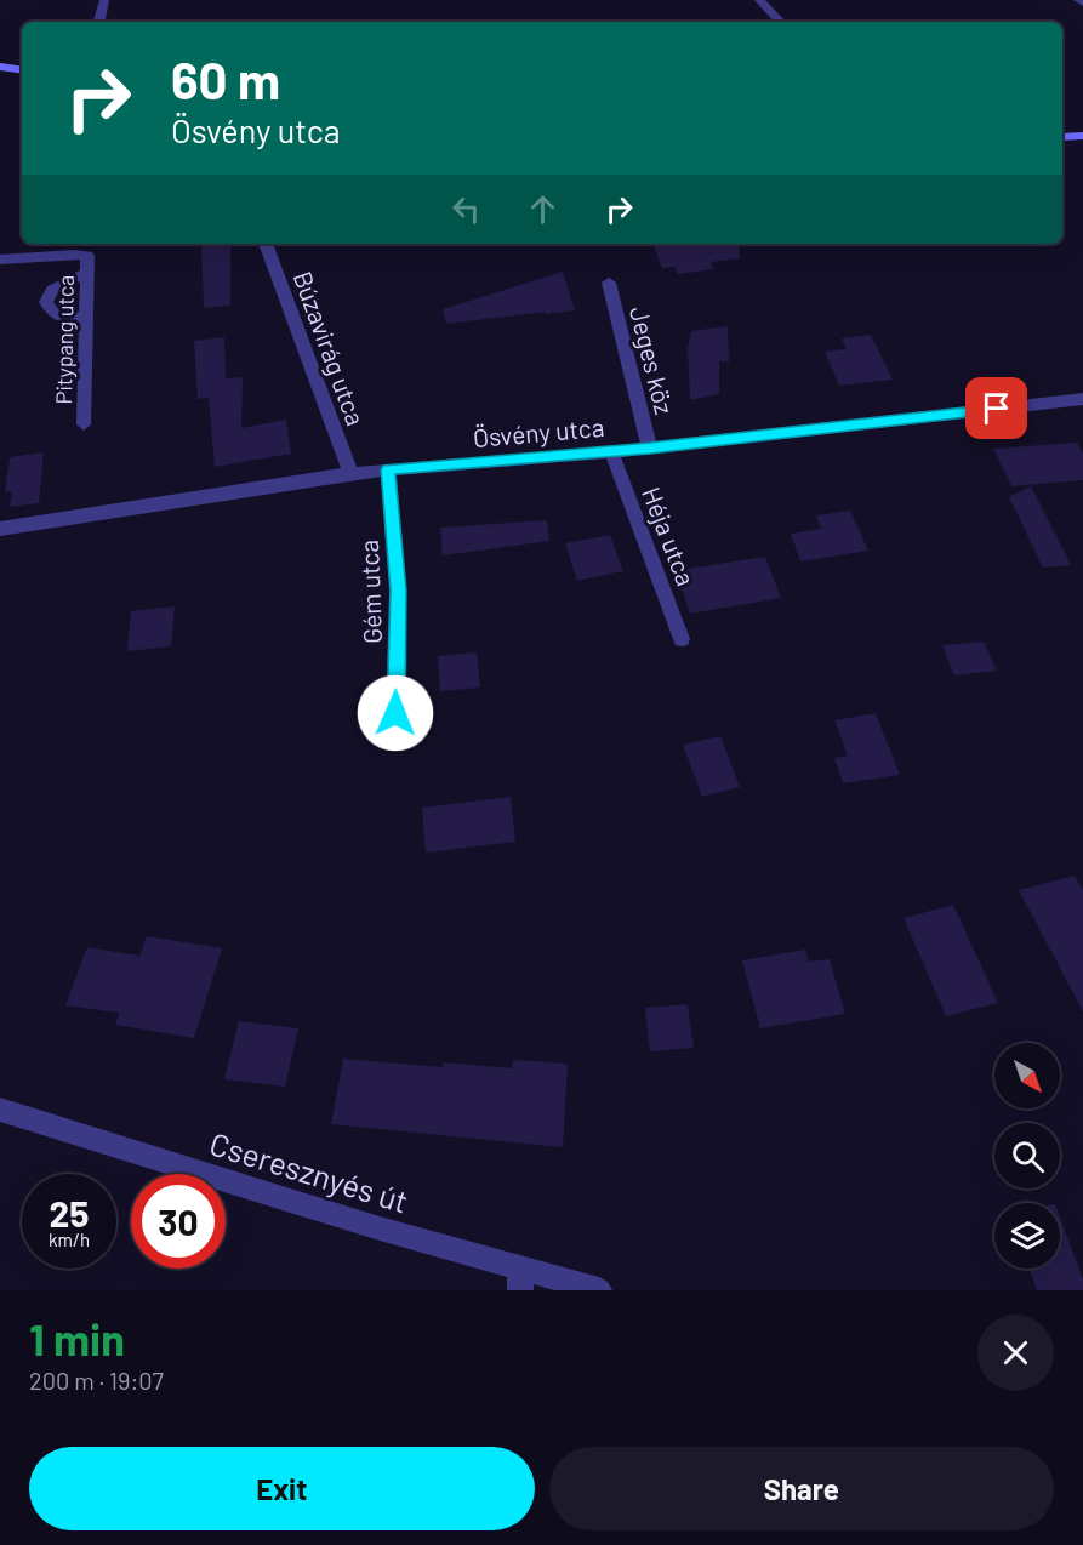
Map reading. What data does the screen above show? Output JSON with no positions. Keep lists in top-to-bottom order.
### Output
{
  "streets": {
    "street": [
      "Pitypang utca",
      "Búzavirág utca",
      "Jeges köz",
      "Ösvény utca",
      "Héja utca",
      "Gém utca",
      "Cseresznyés út"
    ]
  },
  "crossings": [
    ["Búzavirág utca", "Ösvény utca"],
    ["Jeges köz", "Ösvény utca"],
    ["Ösvény utca", "Héja utca"],
    ["Ösvény utca", "Gém utca"]
  ],
  "north": "bottom right",
  "page": {
    "turn": ["60 m", "Ösvény utca"],
    "speed": "25 km/h",
    "limit": "30",
    "heading": ["1 min", "200 m · 19:07"],
    "buttons": ["Exit", "Share"]
  }
}
